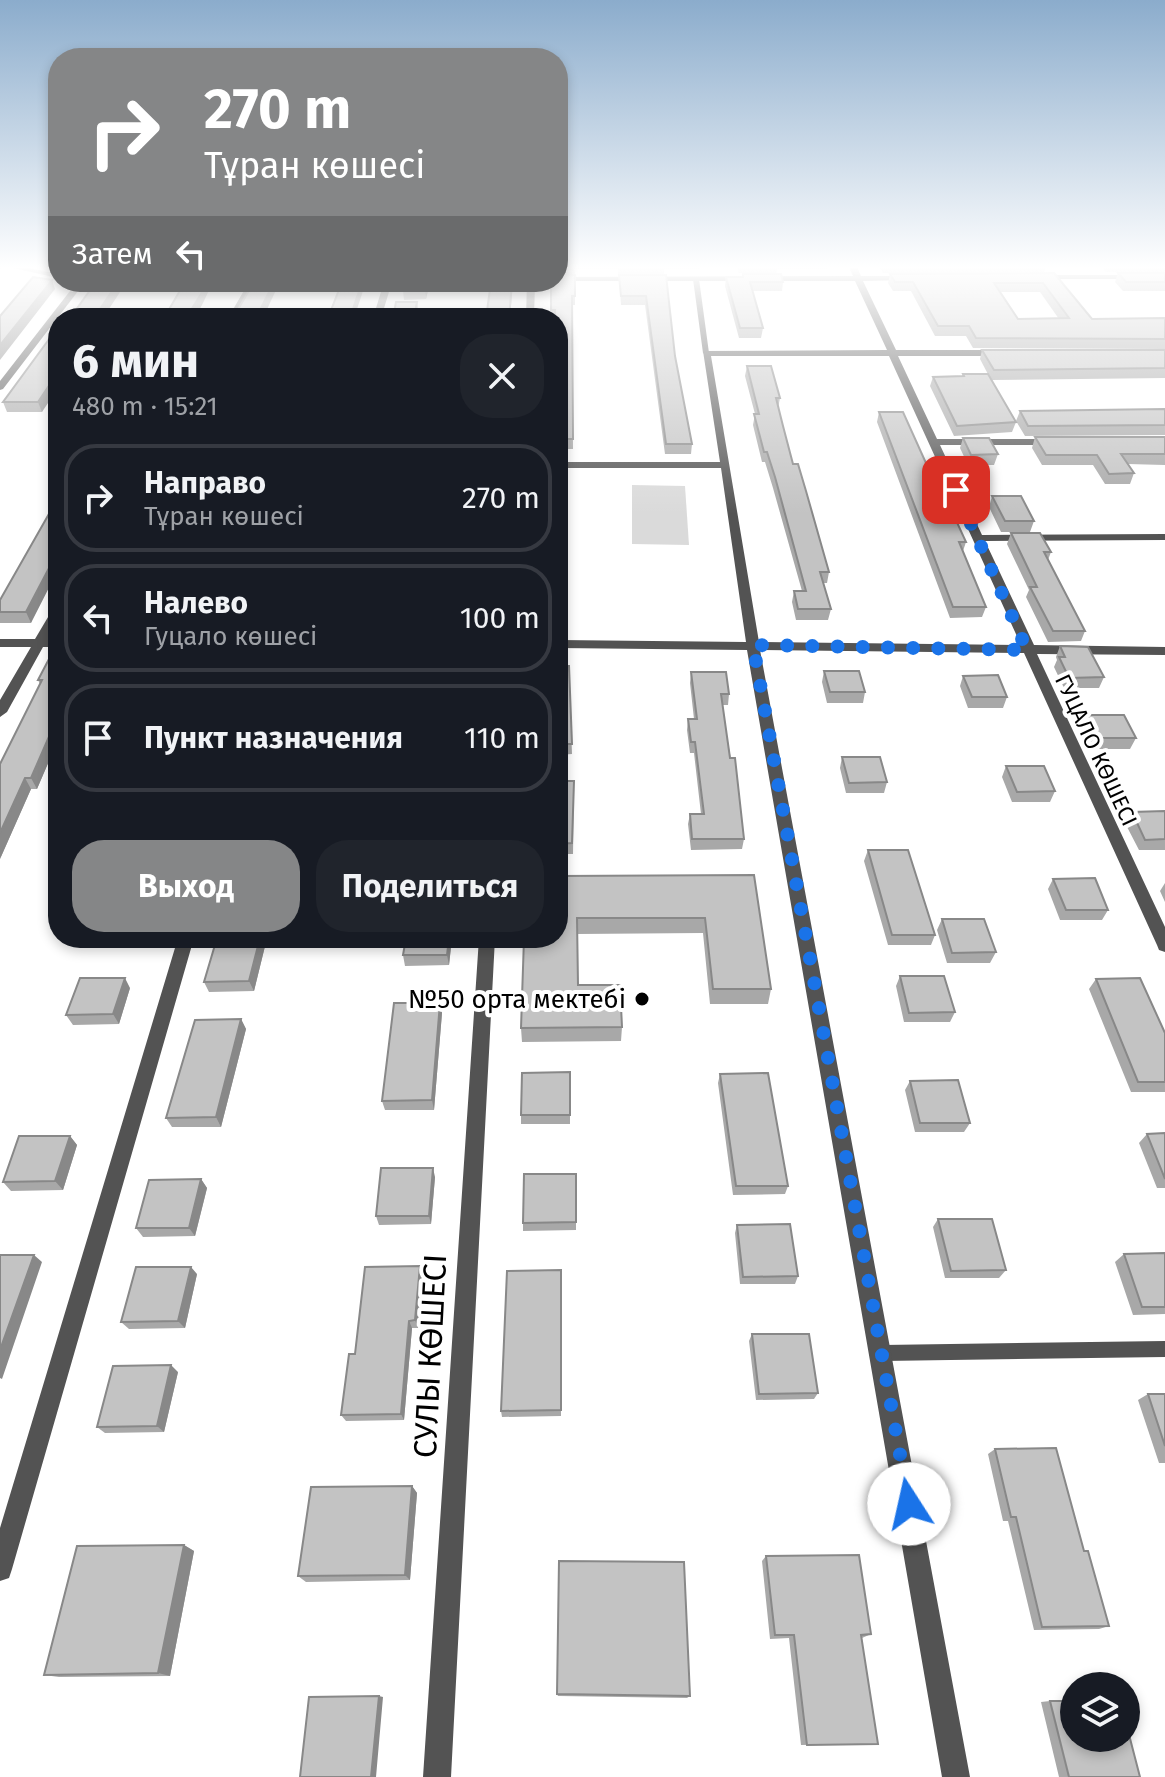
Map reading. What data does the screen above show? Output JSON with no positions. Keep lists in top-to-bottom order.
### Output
{
  "streets": {
    "street": ["ГУЦАЛО КӨШЕСІ", "СУЛЫ КӨШЕСІ"]
  },
  "places": ["№50 орта мектебі"],
  "page": {
    "turn": ["270 m", "Тұран көшесі"],
    "then": "Затем",
    "heading": ["6 мин", "480 m · 15:21"],
    "list": [
      {
        "name": "Направо",
        "note": "Тұран көшесі",
        "value": "270 m"
      },
      {
        "name": "Налево",
        "note": "Гуцало көшесі",
        "value": "100 m"
      },
      {
        "name": "Пункт назначения",
        "value": "110 m"
      }
    ],
    "buttons": ["Выход", "Поделиться"]
  }
}
